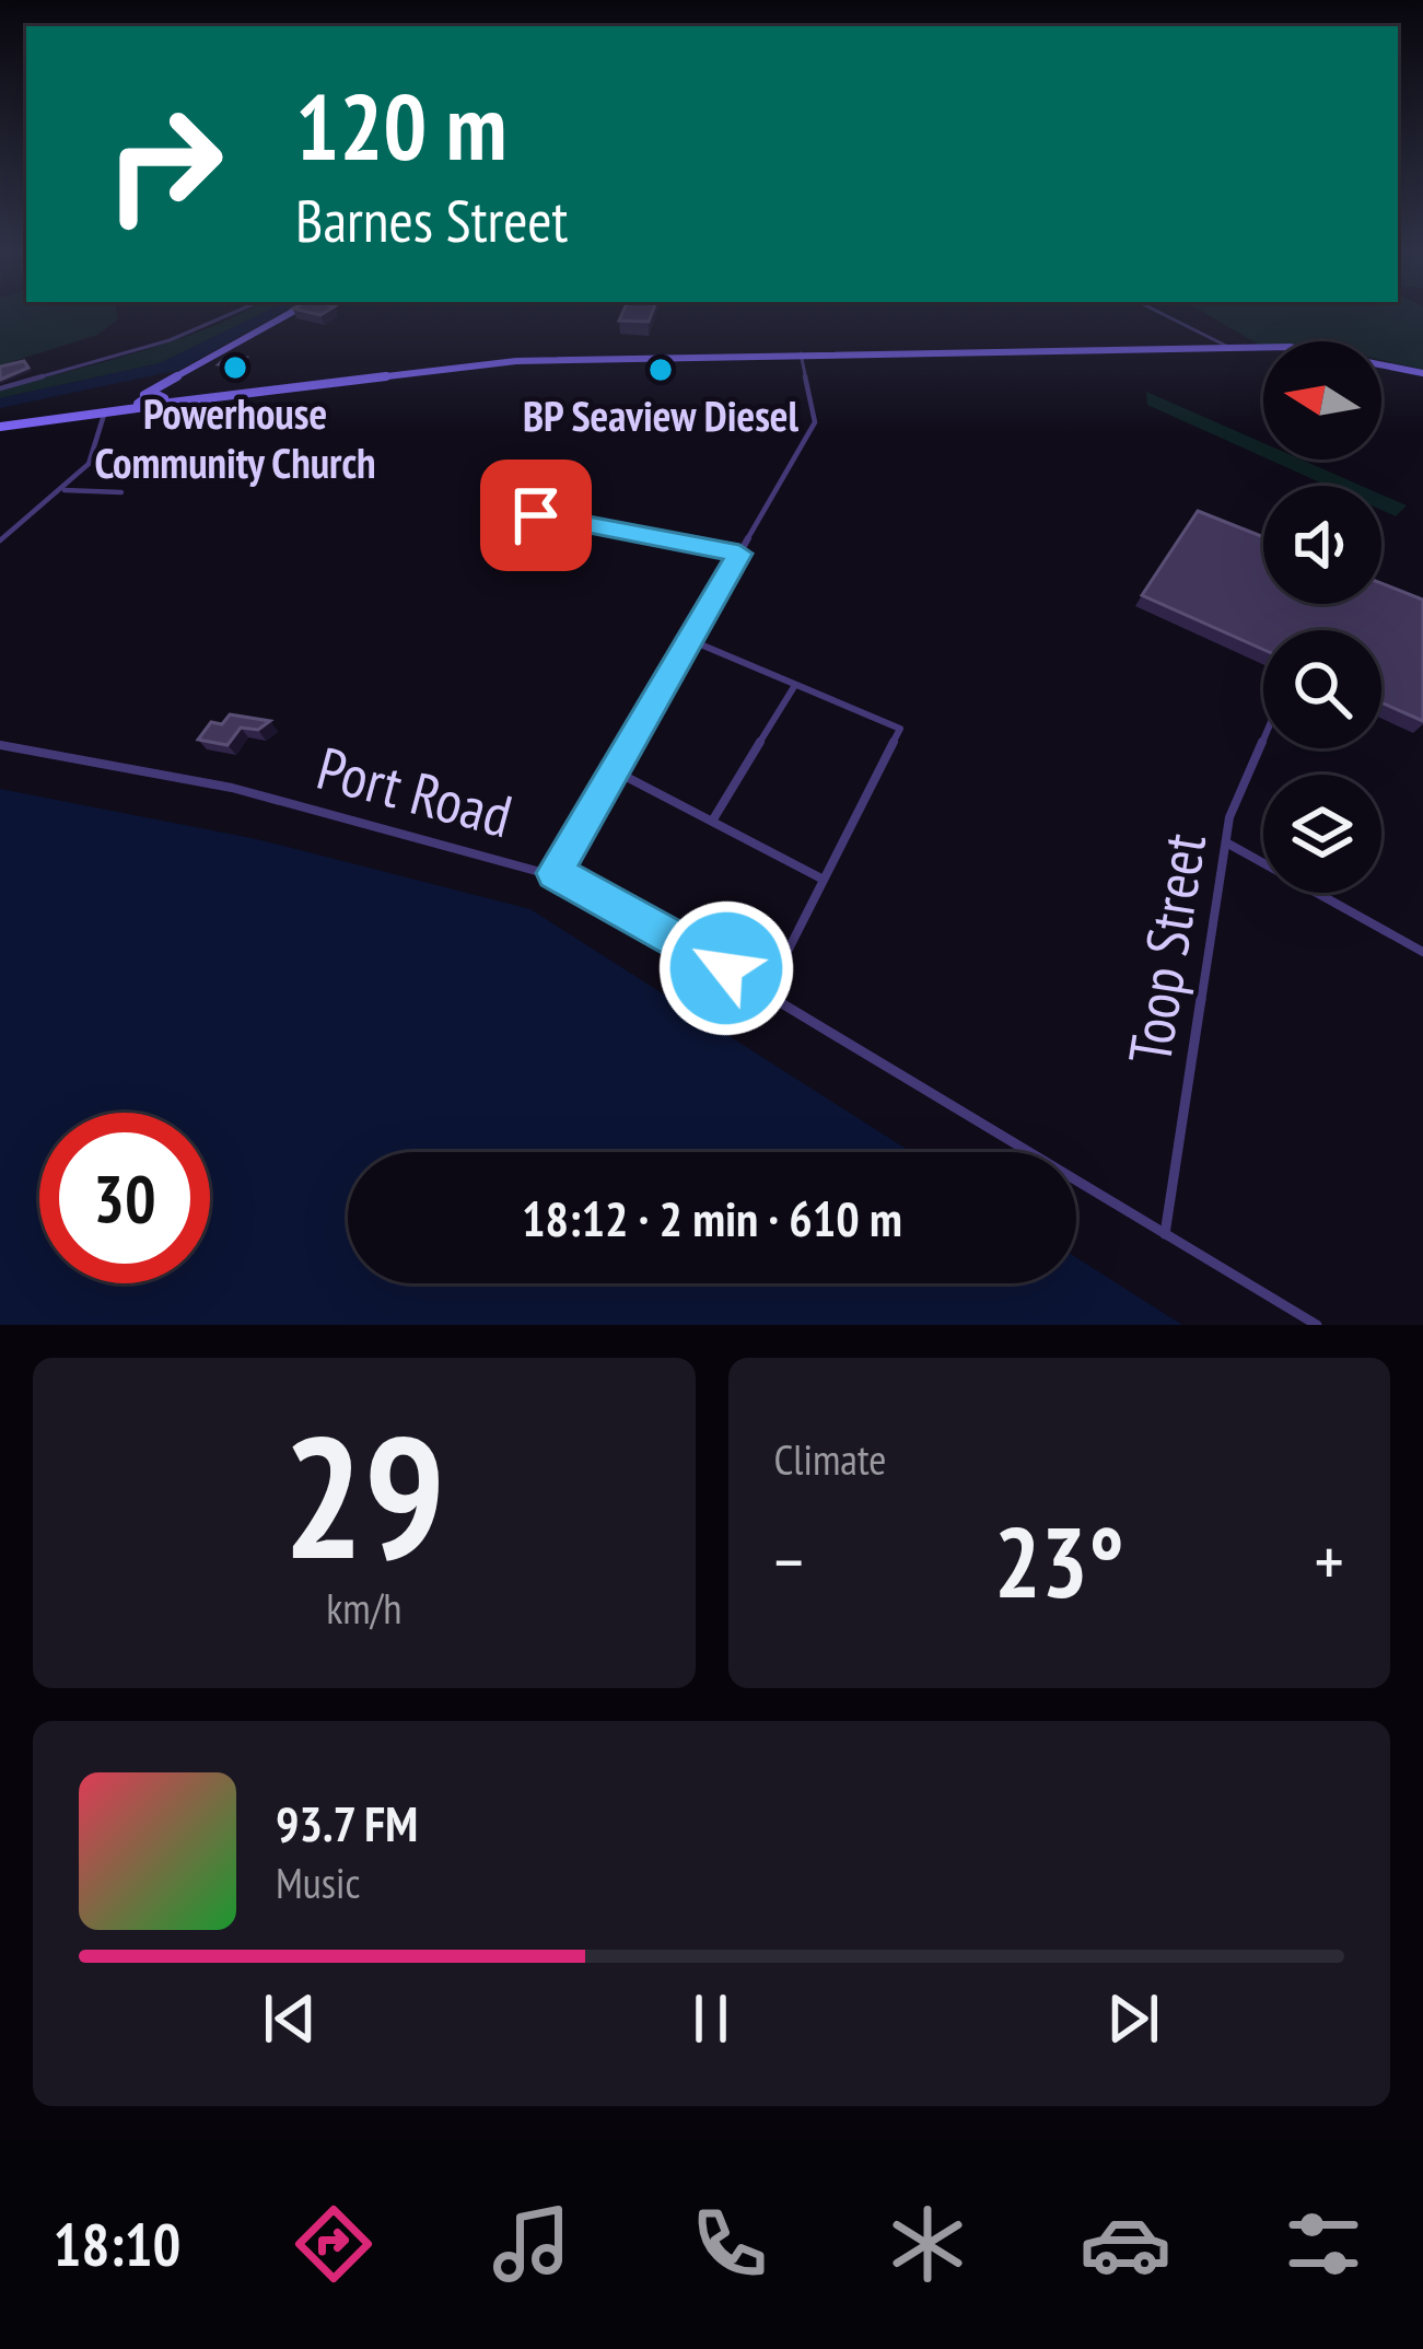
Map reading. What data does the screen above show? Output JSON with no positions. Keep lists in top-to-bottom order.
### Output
{
  "streets": {
    "street": ["Port Road", "Toop Street"]
  },
  "crossings": [
    ["Port Road", "Toop Street"]
  ],
  "places": ["Powerhouse Community Church", "BP Seaview Diesel"],
  "north": "left",
  "page": {
    "turn": ["120 m", "Barnes Street"],
    "limit": "30",
    "trip": "18:12 · 2 min · 610 m",
    "tile": [
      ["29", "km/h"],
      "Climate"
    ],
    "heat": ["−", "23°", "+"],
    "song": ["93.7 FM", "Music"],
    "tabs": "18:10"
  }
}
